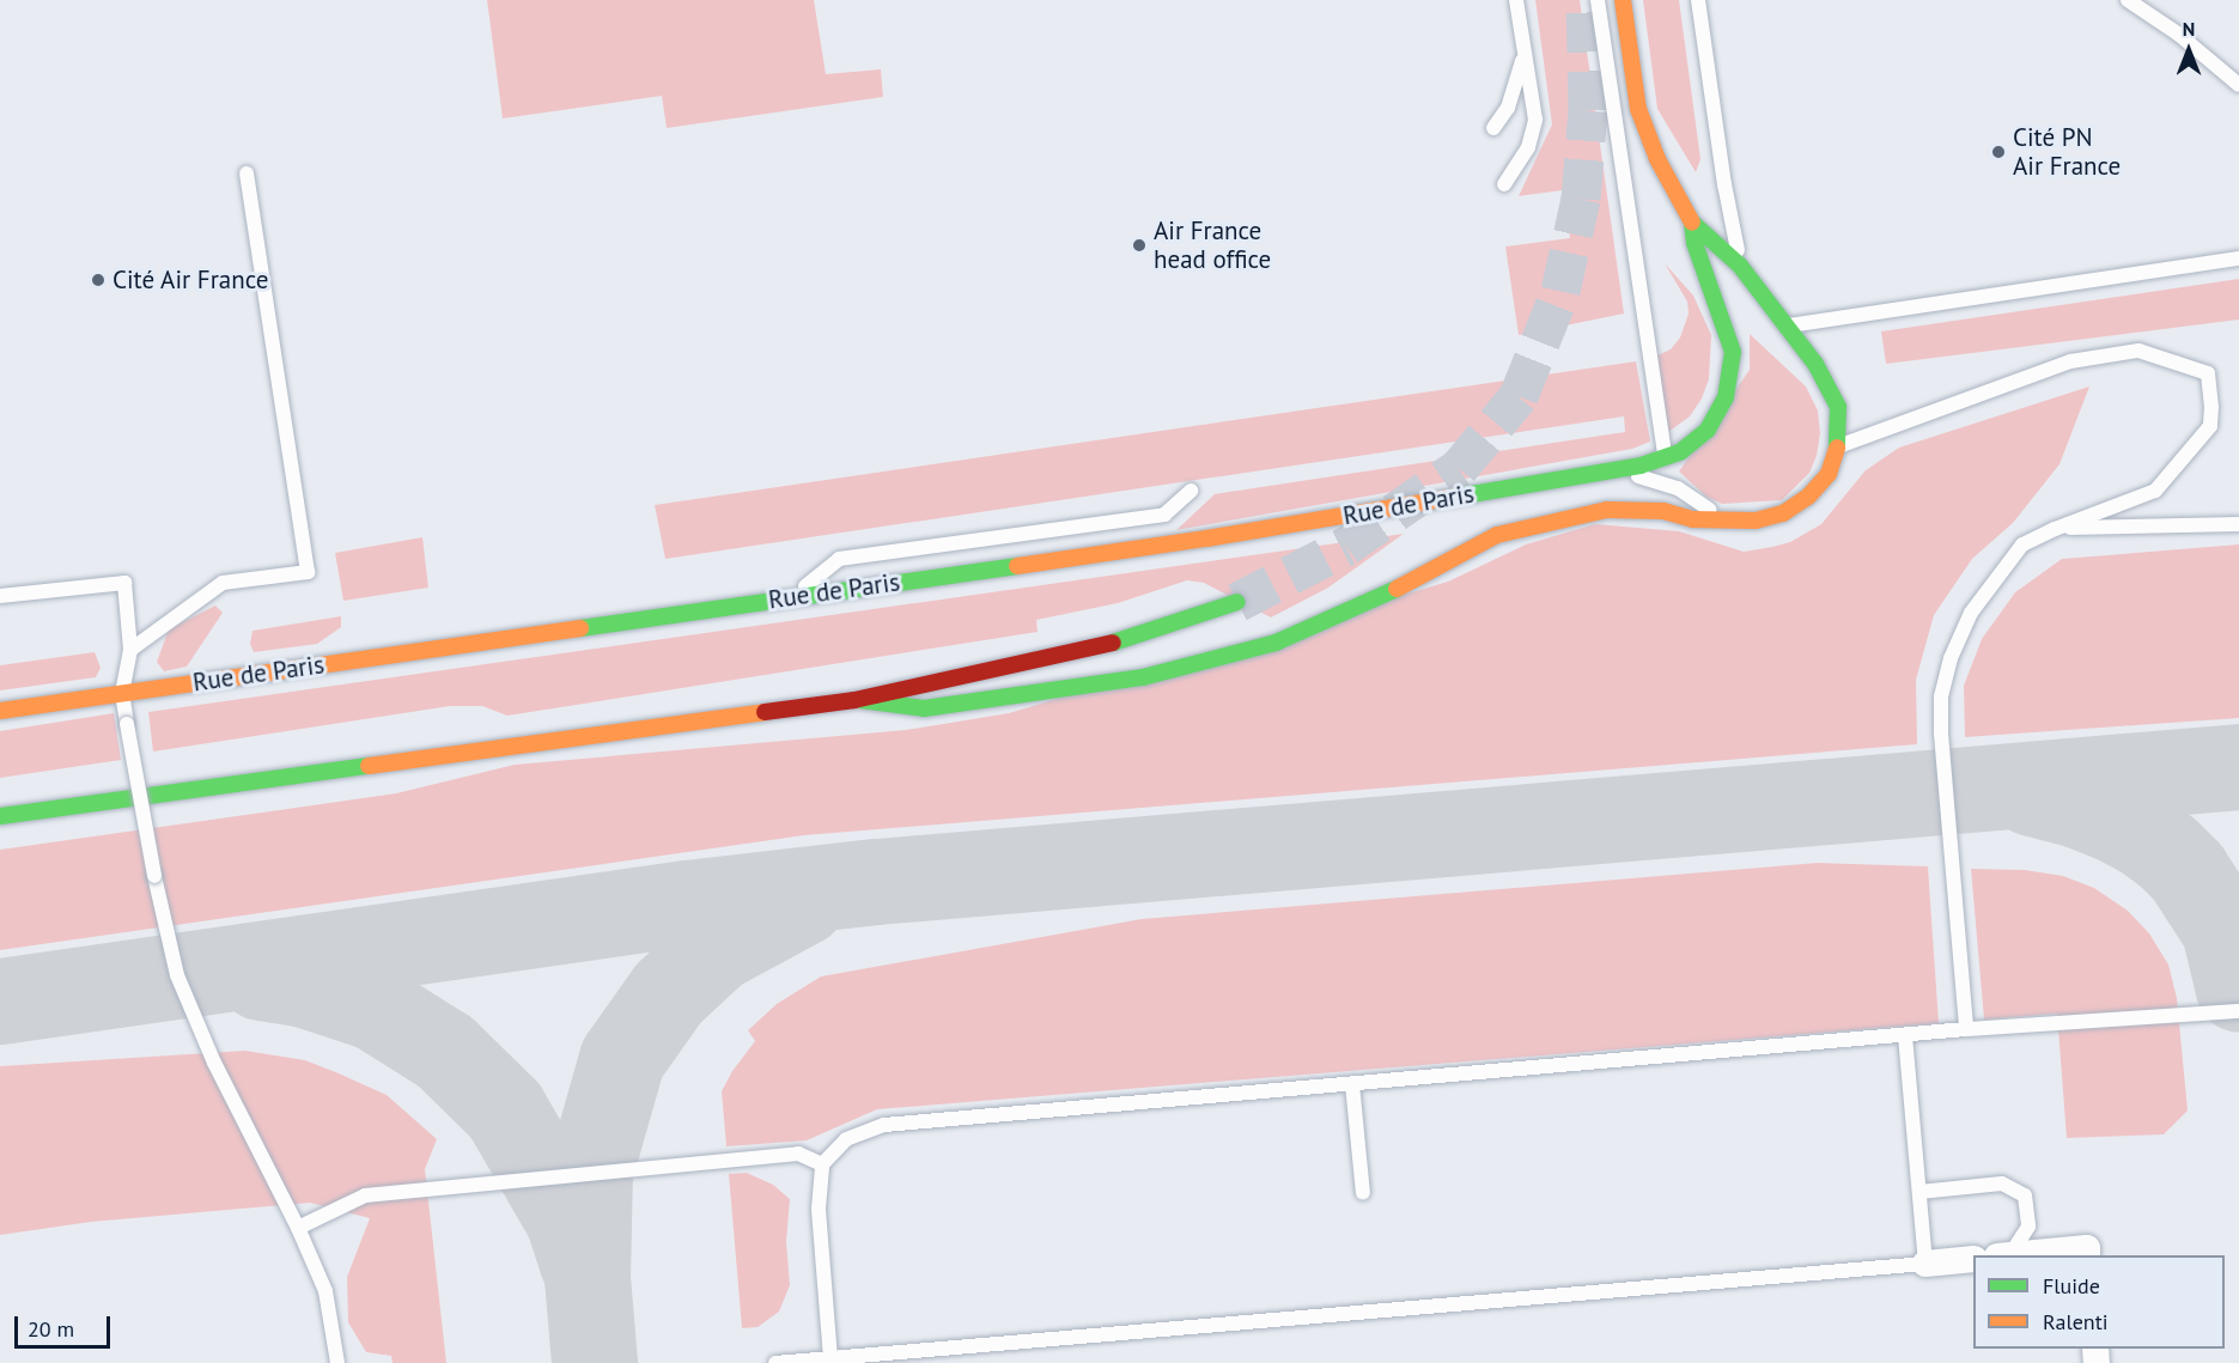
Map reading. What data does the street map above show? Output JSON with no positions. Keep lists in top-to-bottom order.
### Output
{
  "streets": {
    "street": ["Rue de Paris"]
  },
  "places": ["Cité PN Air France", "Air France head office", "Cité Air France"],
  "legend": ["Fluide", "Ralenti"],
  "scale_bar": "20 m",
  "north": "top"
}
